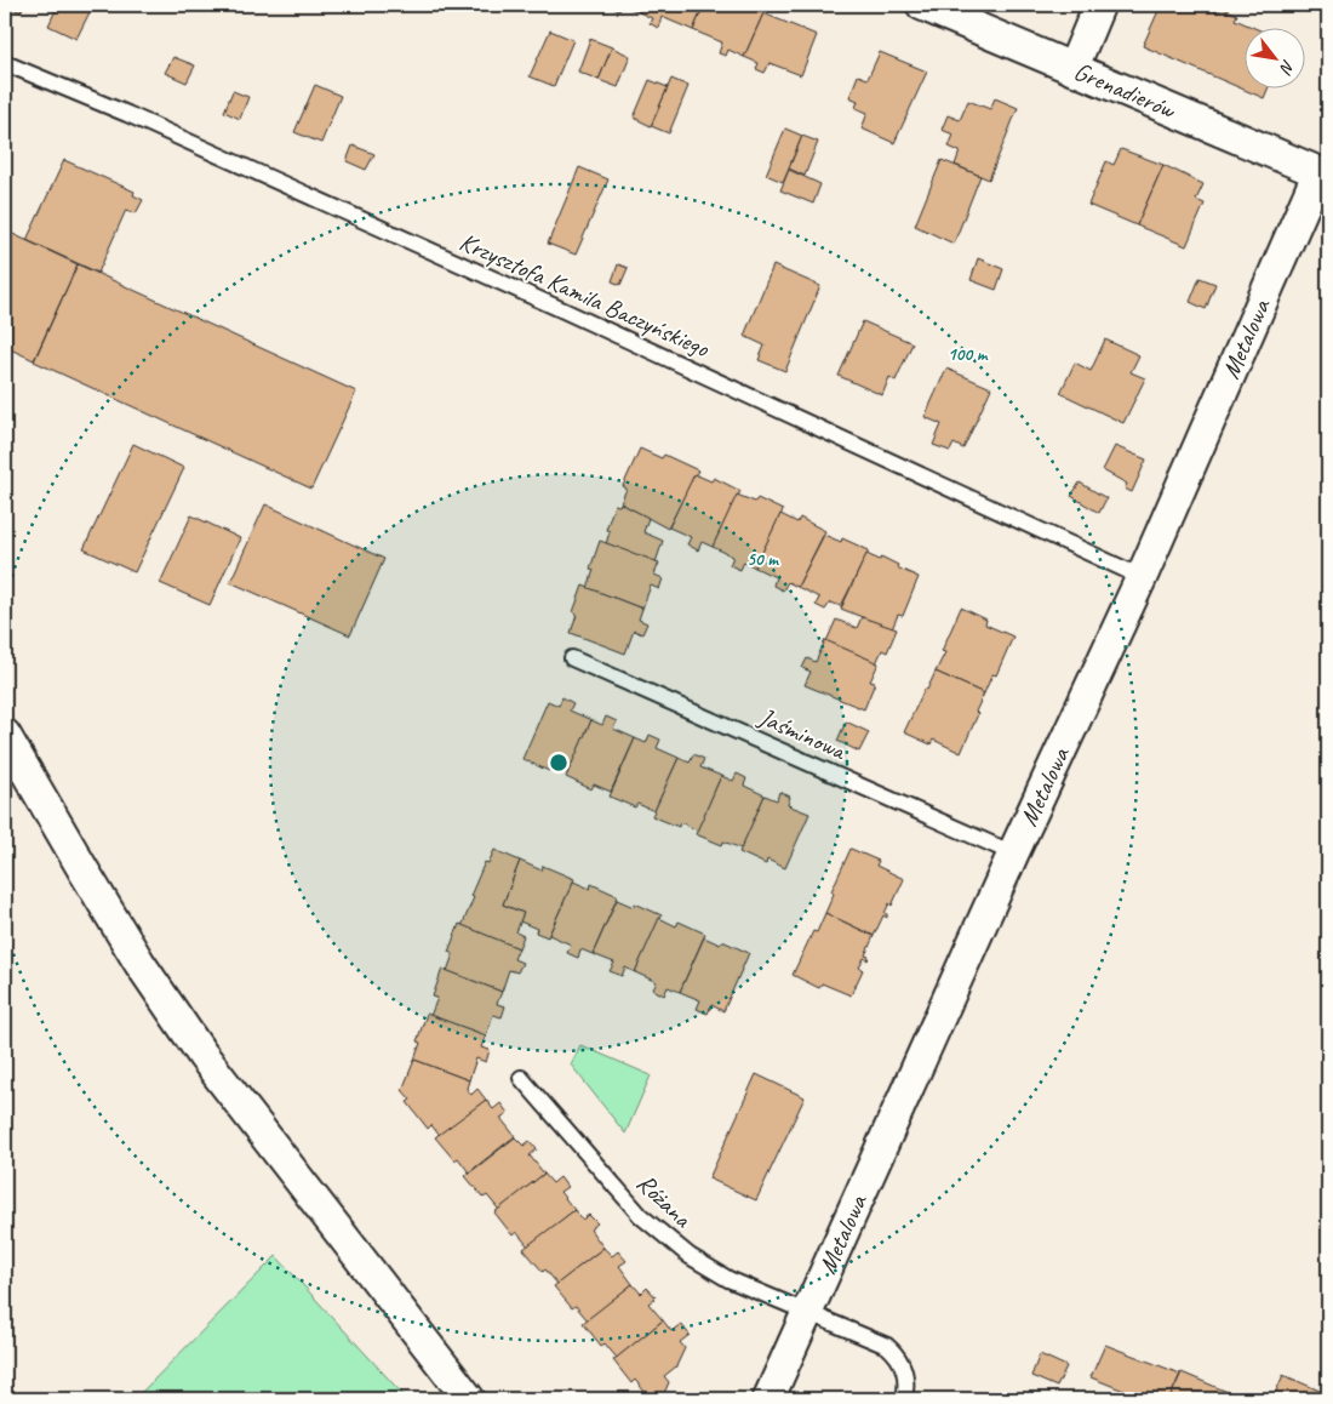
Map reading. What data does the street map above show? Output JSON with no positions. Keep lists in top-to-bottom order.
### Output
{
  "streets": {
    "street": ["Grenadierów", "Metalowa"],
    "lane": ["Krzysztofa Kamila Baczyńskiego", "Jaśminowa", "Różana"]
  },
  "crossings": [
    ["Grenadierów", "Metalowa"],
    ["Krzysztofa Kamila Baczyńskiego", "Metalowa"],
    ["Metalowa", "Jaśminowa"],
    ["Metalowa", "Różana"]
  ],
  "north": "bottom right",
  "rings": ["100 m", "50 m"]
}
